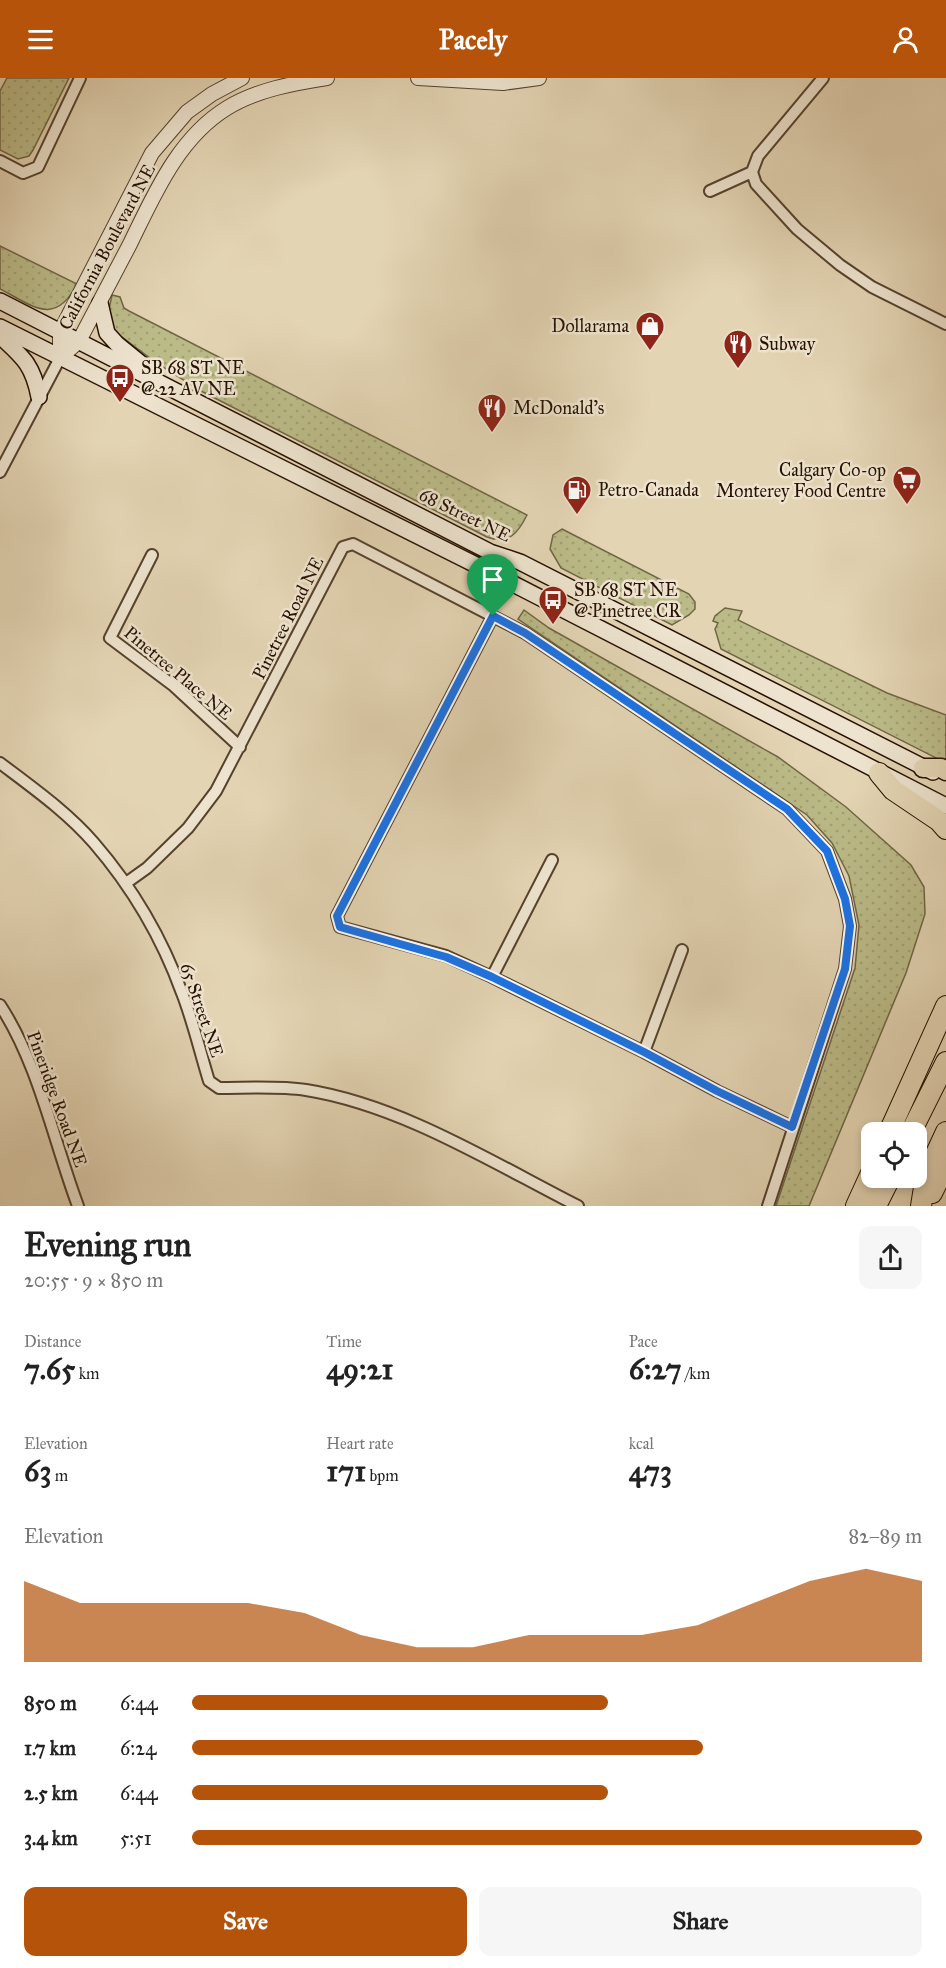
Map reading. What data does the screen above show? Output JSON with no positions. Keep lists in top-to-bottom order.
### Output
{
  "streets": {
    "main road": ["68 Street NE"],
    "street": [
      "California Boulevard NE",
      "Pinetree Road NE",
      "Pinetree Place NE",
      "65 Street NE",
      "Pineridge Road NE"
    ]
  },
  "crossings": [
    ["California Boulevard NE", "68 Street NE"],
    ["Pinetree Road NE", "Pinetree Place NE"],
    ["Pinetree Road NE", "65 Street NE"]
  ],
  "places": {
    "shop": ["Dollarama"],
    "restaurant": ["Subway", "McDonald's"],
    "bus stop": ["SB 68 ST NE @ 22 AV NE", "SB 68 ST NE @ Pinetree CR"],
    "supermarket": ["Calgary Co-op Monterey Food Centre"],
    "fuel station": ["Petro-Canada"]
  },
  "page": {
    "header": "Pacely",
    "heading": ["Evening run", "20:55 · 9 × 850 m"],
    "stats": [
      ["Distance", "7.65 km"],
      ["Time", "49:21"],
      ["Pace", "6:27 /km"],
      ["Elevation", "63 m"],
      ["Heart rate", "171 bpm"],
      ["kcal", "473"]
    ],
    "chart": ["Elevation", "82–89 m"],
    "list": [
      {
        "name": "850 m",
        "note": "6:44"
      },
      {
        "name": "1.7 km",
        "note": "6:24"
      },
      {
        "name": "2.5 km",
        "note": "6:44"
      },
      {
        "name": "3.4 km",
        "note": "5:51"
      }
    ],
    "buttons": ["Save", "Share"]
  }
}
